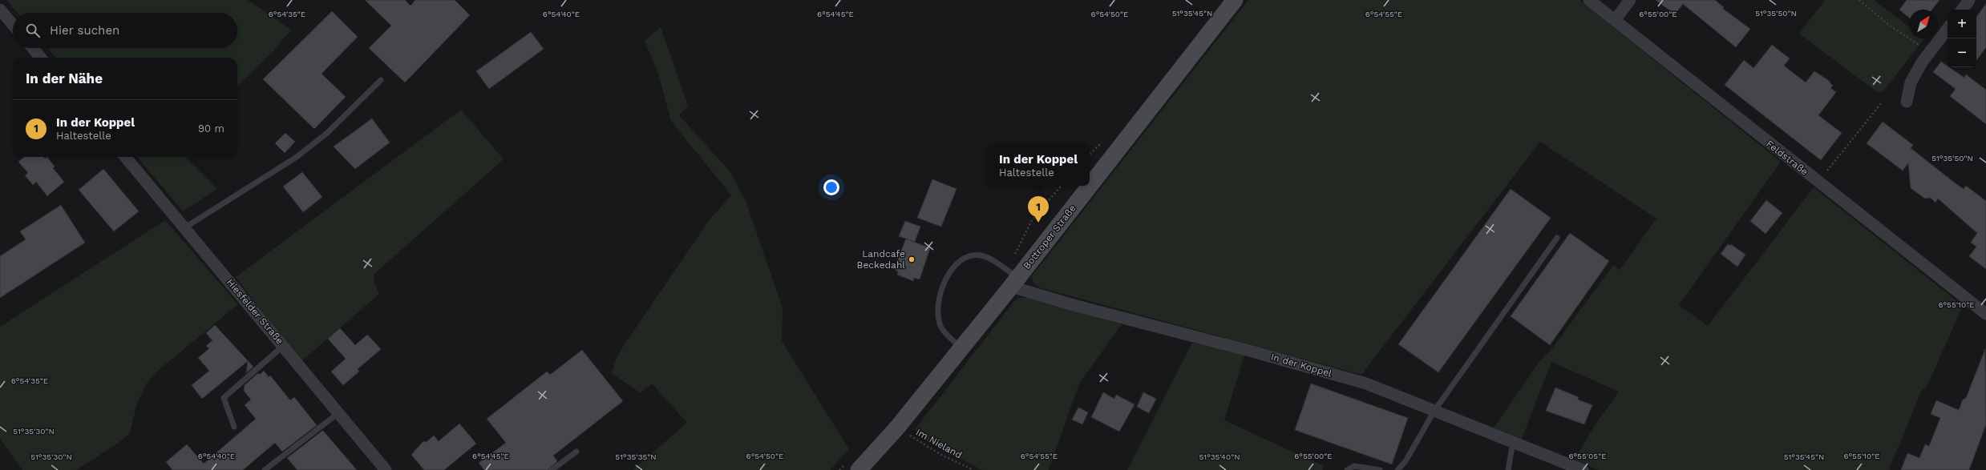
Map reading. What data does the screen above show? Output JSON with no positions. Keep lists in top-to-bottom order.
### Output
{
  "streets": {
    "main road": ["Bottroper Straße"],
    "street": ["Feldstraße", "Hiesfelder Straße", "In der Koppel"],
    "path": ["Im Nieland"]
  },
  "crossings": [
    ["Bottroper Straße", "In der Koppel"],
    ["Bottroper Straße", "Im Nieland"]
  ],
  "places": ["Landcafe Beckedahl"],
  "north": "top right",
  "page": {
    "map_buttons": ["+", "−"],
    "search": "Hier suchen",
    "heading": "In der Nähe",
    "list": [
      {
        "mark": "1",
        "name": "In der Koppel",
        "note": "Haltestelle",
        "value": "90 m"
      }
    ],
    "popup": ["In der Koppel", "Haltestelle"],
    "pins": "1"
  },
  "coordinates": [
    "51°35'45\"N",
    "51°35'50\"N",
    "6°54'35\"E",
    "6°54'40\"E",
    "6°54'45\"E",
    "6°54'50\"E",
    "6°54'55\"E",
    "6°55'00\"E",
    "6°55'10\"E",
    "51°35'30\"N",
    "6°55'05\"E",
    "51°35'35\"N",
    "51°35'40\"N"
  ]
}
